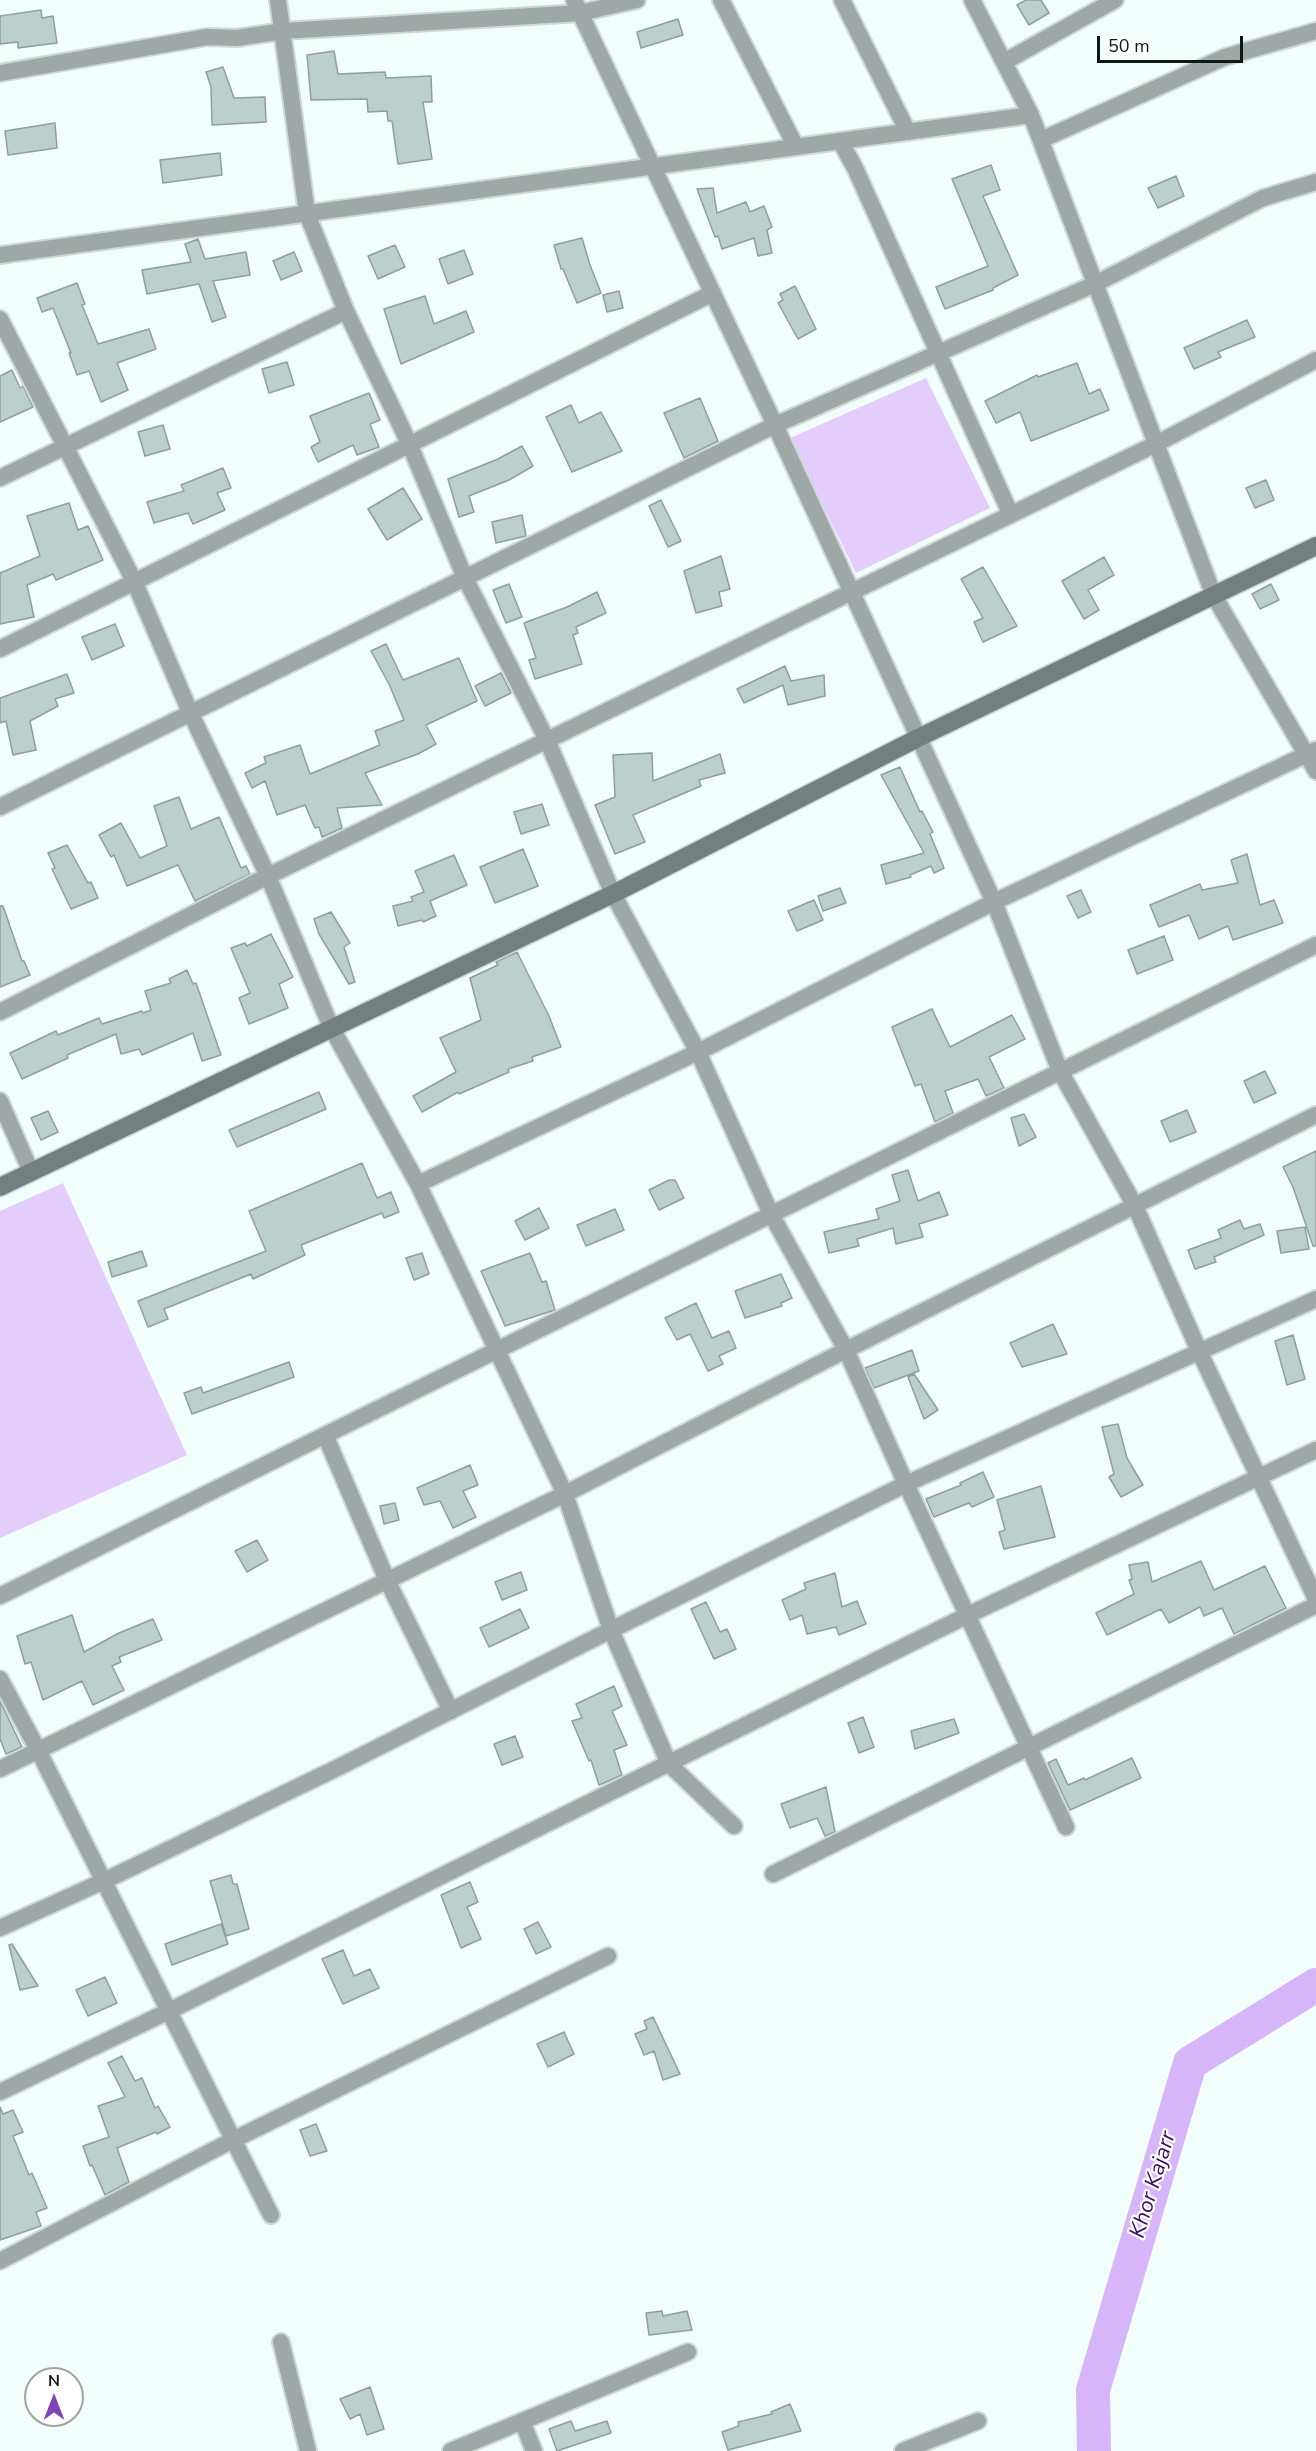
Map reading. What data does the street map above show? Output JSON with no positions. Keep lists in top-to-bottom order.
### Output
{
  "water": ["Khor Kajarr"],
  "scale_bar": "50 m",
  "north": "top"
}
